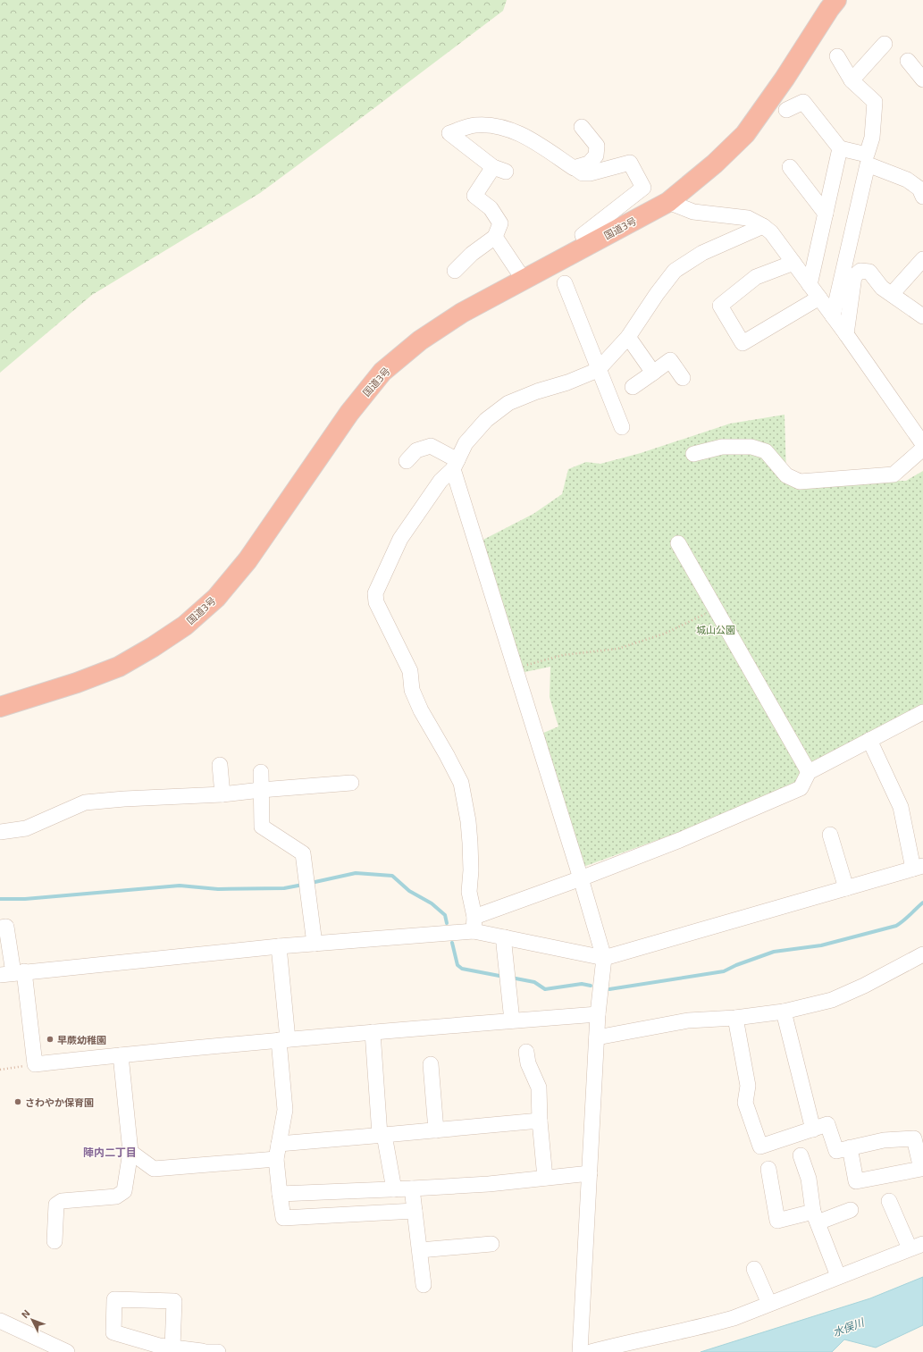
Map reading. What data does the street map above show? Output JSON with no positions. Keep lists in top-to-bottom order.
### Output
{
  "streets": {
    "highway": ["国道3号"]
  },
  "districts": ["陣内二丁目"],
  "water": ["水俣川"],
  "parks": ["城山公園"],
  "places": ["早蕨幼稚園", "さわやか保育園"],
  "north": "top left"
}
